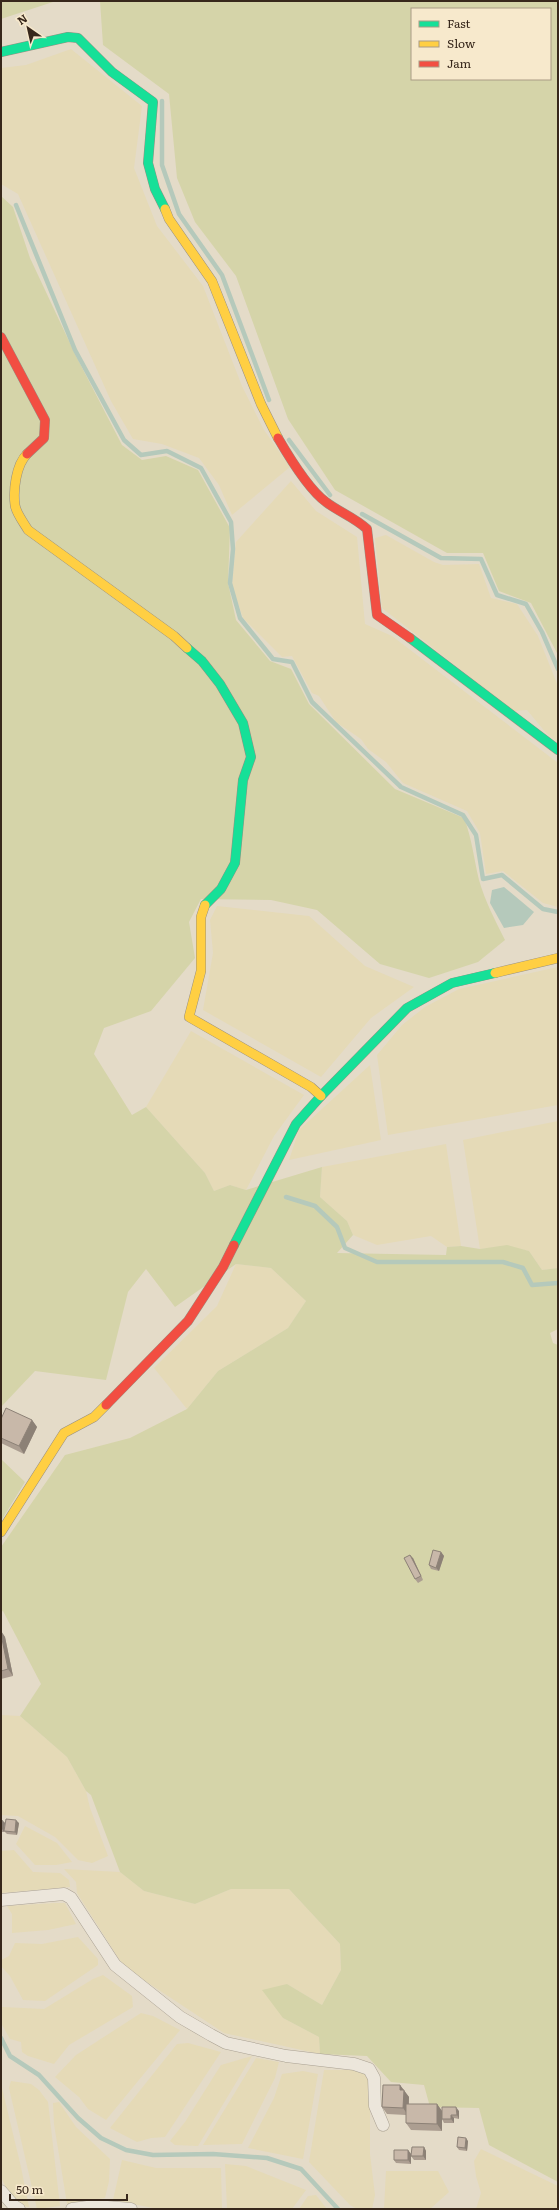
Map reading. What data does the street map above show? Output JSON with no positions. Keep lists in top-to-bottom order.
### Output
{
  "legend": ["Fast", "Slow", "Jam"],
  "scale_bar": "50 m",
  "north": "top left"
}
